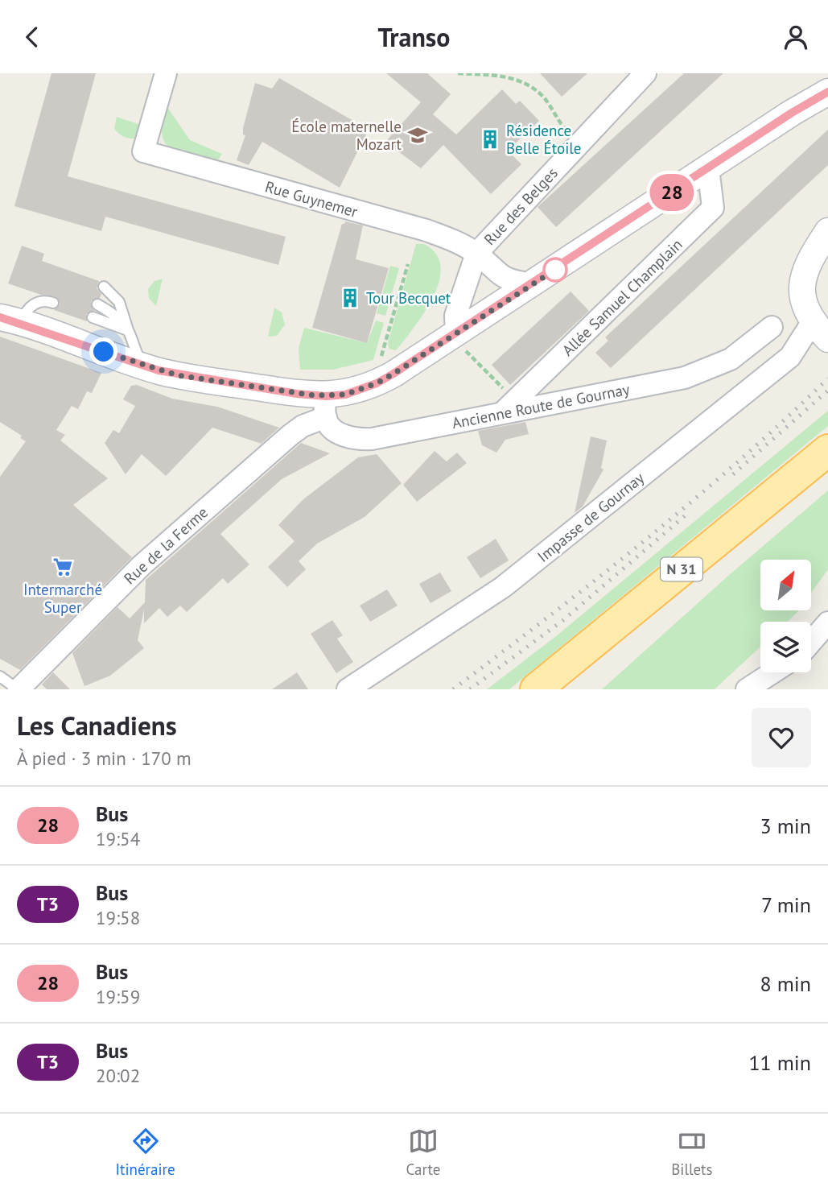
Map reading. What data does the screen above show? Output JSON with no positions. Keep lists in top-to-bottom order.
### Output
{
  "streets": {
    "main road": ["N 31"],
    "street": [
      "Rue Guynemer",
      "Rue des Belges",
      "Allée Samuel Champlain",
      "Ancienne Route de Gournay",
      "Impasse de Gournay",
      "Rue de la Ferme"
    ]
  },
  "crossings": [
    ["Rue Guynemer", "Rue des Belges"],
    ["Allée Samuel Champlain", "Ancienne Route de Gournay"],
    ["Ancienne Route de Gournay", "Rue de la Ferme"]
  ],
  "places": {
    "school or university": ["École maternelle Mozart"],
    "building": ["Résidence Belle Étoile", "Tour Becquet"],
    "supermarket": ["Intermarché Super"]
  },
  "lines": ["bus line 28"],
  "north": "top right",
  "page": {
    "header": "Transo",
    "on_map": "28",
    "heading": ["Les Canadiens", "À pied · 3 min · 170 m"],
    "list": [
      {
        "mark": "28",
        "name": "Bus",
        "note": "19:54",
        "value": "3 min"
      },
      {
        "mark": "T3",
        "name": "Bus",
        "note": "19:58",
        "value": "7 min"
      },
      {
        "mark": "28",
        "name": "Bus",
        "note": "19:59",
        "value": "8 min"
      },
      {
        "mark": "T3",
        "name": "Bus",
        "note": "20:02",
        "value": "11 min"
      }
    ],
    "tabs": ["Itinéraire", "Carte", "Billets"]
  }
}
